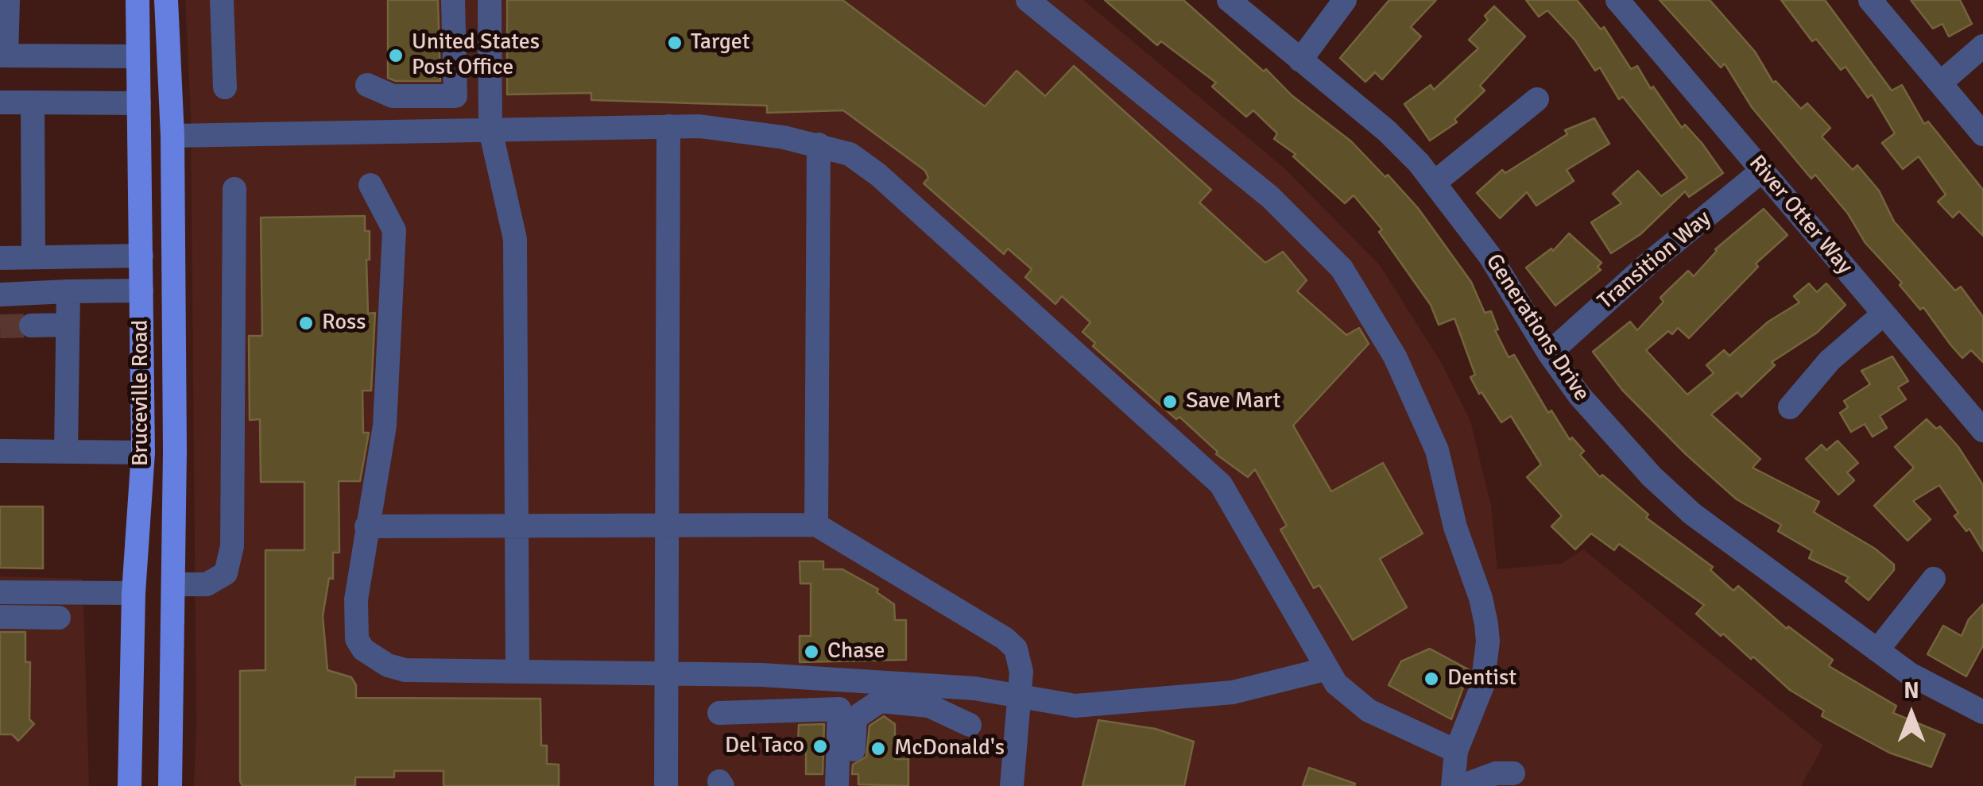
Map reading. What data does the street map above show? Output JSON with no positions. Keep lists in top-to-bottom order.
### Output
{
  "streets": {
    "main road": ["Bruceville Road"],
    "street": ["River Otter Way", "Transition Way", "Generations Drive"]
  },
  "crossings": [
    ["River Otter Way", "Transition Way"],
    ["Transition Way", "Generations Drive"]
  ],
  "places": [
    "Target",
    "United States Post Office",
    "Ross",
    "Save Mart",
    "Chase",
    "Dentist",
    "Del Taco",
    "McDonald's"
  ],
  "north": "top"
}
